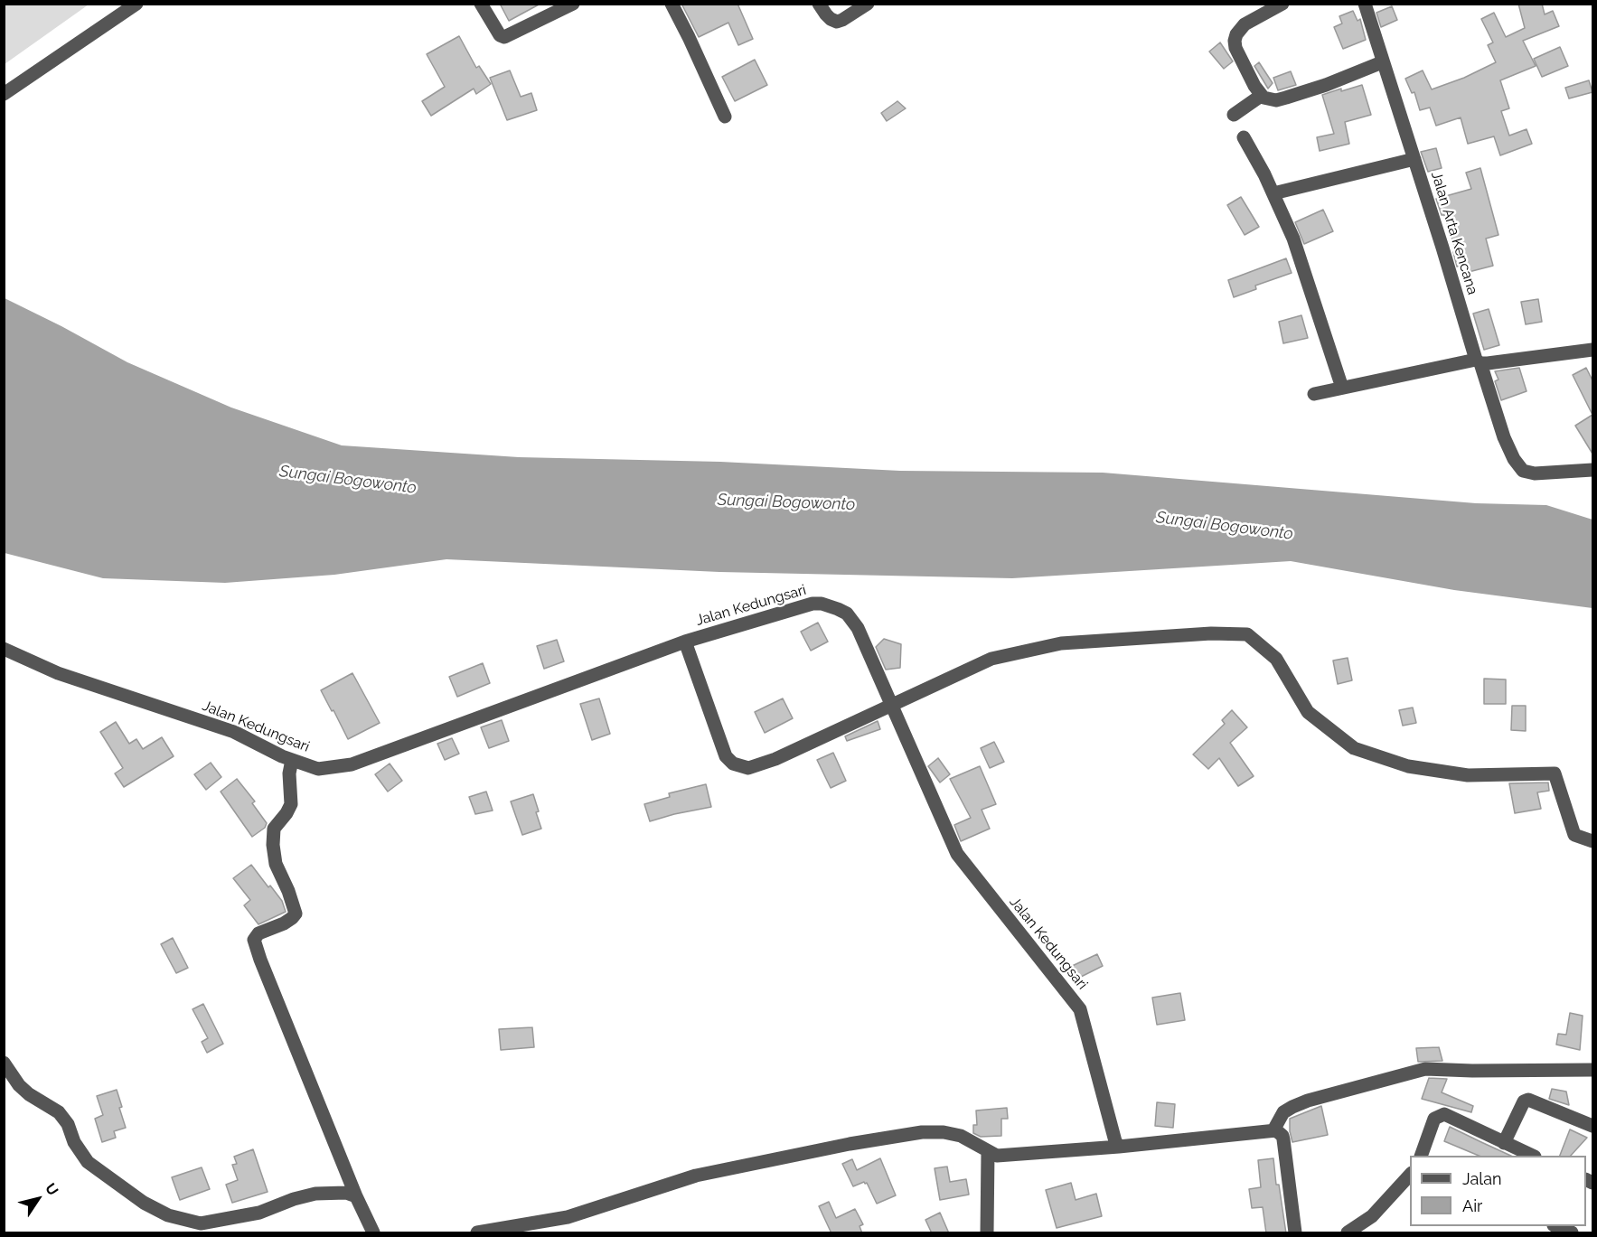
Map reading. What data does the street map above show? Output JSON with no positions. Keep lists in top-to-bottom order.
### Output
{
  "streets": {
    "street": ["Jalan Arta Kencana", "Jalan Kedungsari"]
  },
  "water": ["Sungai Bogowonto"],
  "legend": ["Jalan", "Air"],
  "north": "top right"
}
